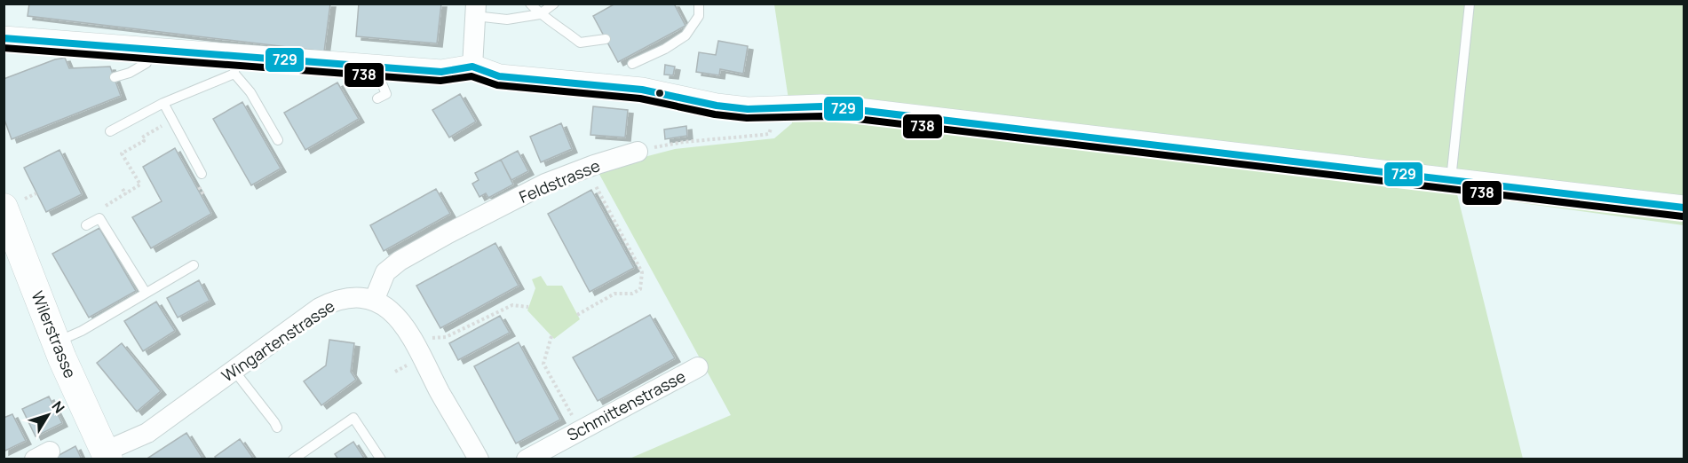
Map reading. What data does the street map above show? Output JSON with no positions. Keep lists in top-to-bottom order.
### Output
{
  "streets": {
    "main road": ["Wilerstrasse"],
    "street": ["Feldstrasse", "Wingartenstrasse", "Schmittenstrasse"]
  },
  "crossings": [
    ["Feldstrasse", "Wingartenstrasse"],
    ["Wilerstrasse", "Wingartenstrasse"]
  ],
  "lines": ["transit line 729", "transit line 738"],
  "north": "top right"
}
